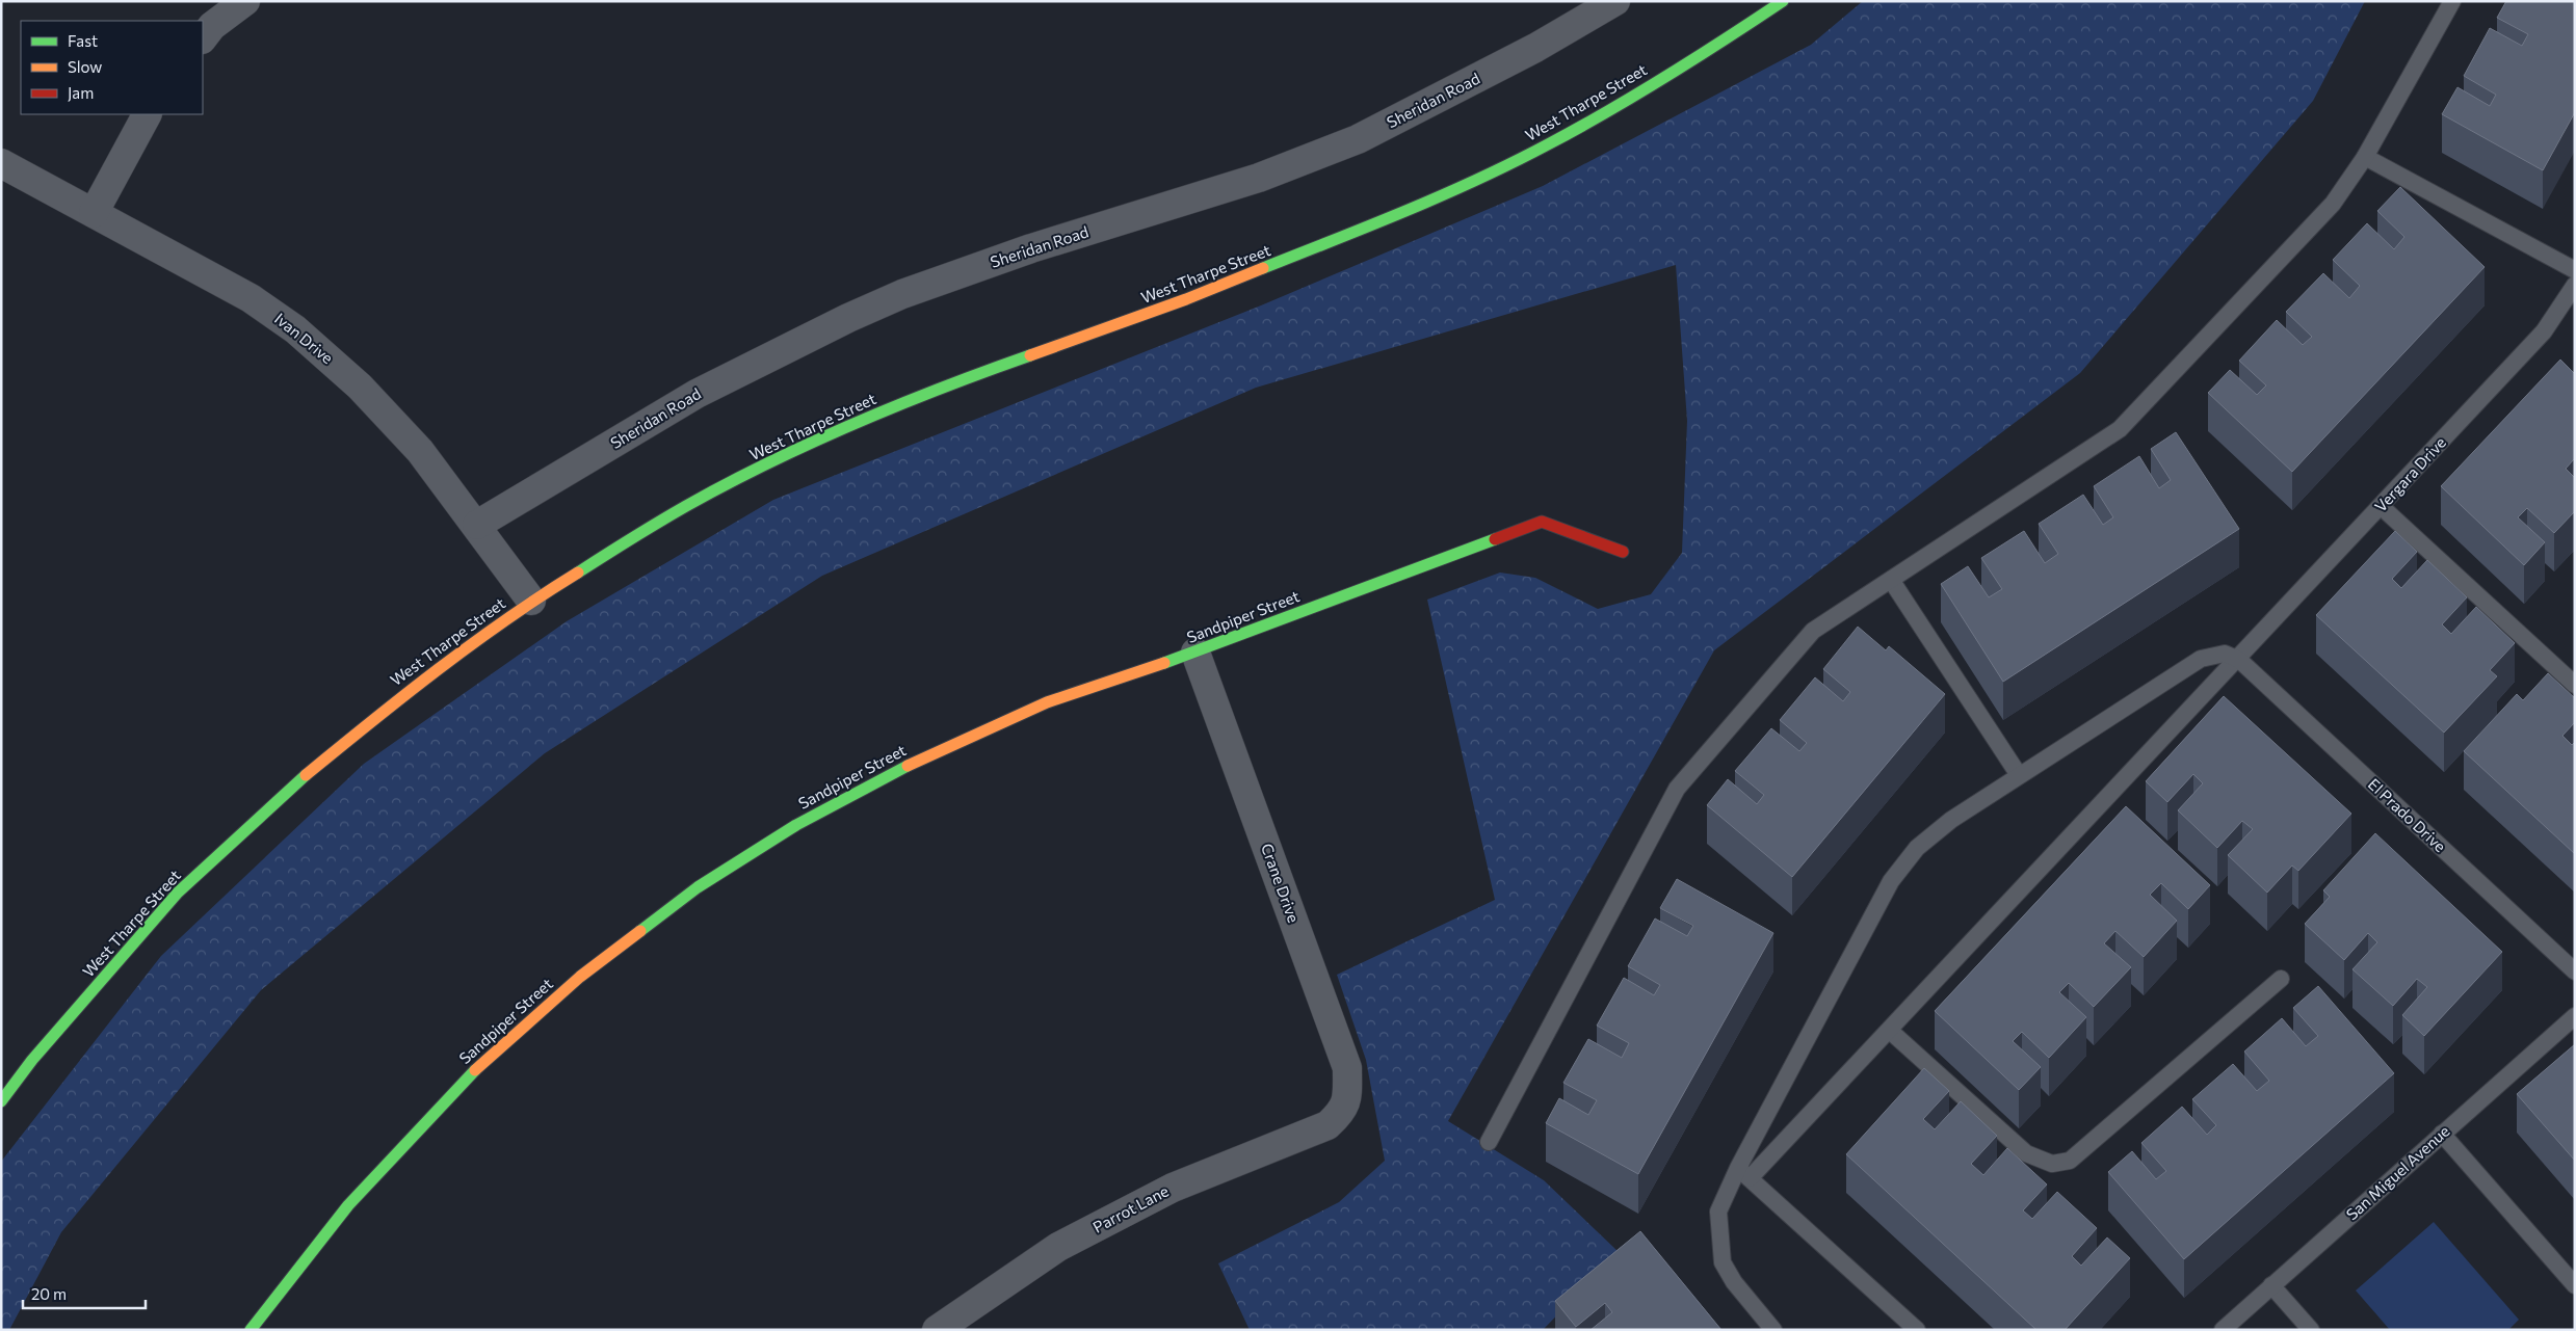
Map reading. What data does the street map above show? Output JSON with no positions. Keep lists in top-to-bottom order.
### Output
{
  "streets": {
    "main road": ["West Tharpe Street", "Sandpiper Street"],
    "street": [
      "Sheridan Road",
      "Ivan Drive",
      "Crane Drive",
      "Parrot Lane"
    ],
    "lane": ["Vergara Drive", "El Prado Drive", "San Miguel Avenue"]
  },
  "crossings": [
    ["Sheridan Road", "Ivan Drive"],
    ["West Tharpe Street", "Ivan Drive"],
    ["Vergara Drive", "El Prado Drive"],
    ["Sandpiper Street", "Crane Drive"],
    ["Crane Drive", "Parrot Lane"]
  ],
  "legend": ["Fast", "Slow", "Jam"],
  "scale_bar": "20 m"
}
